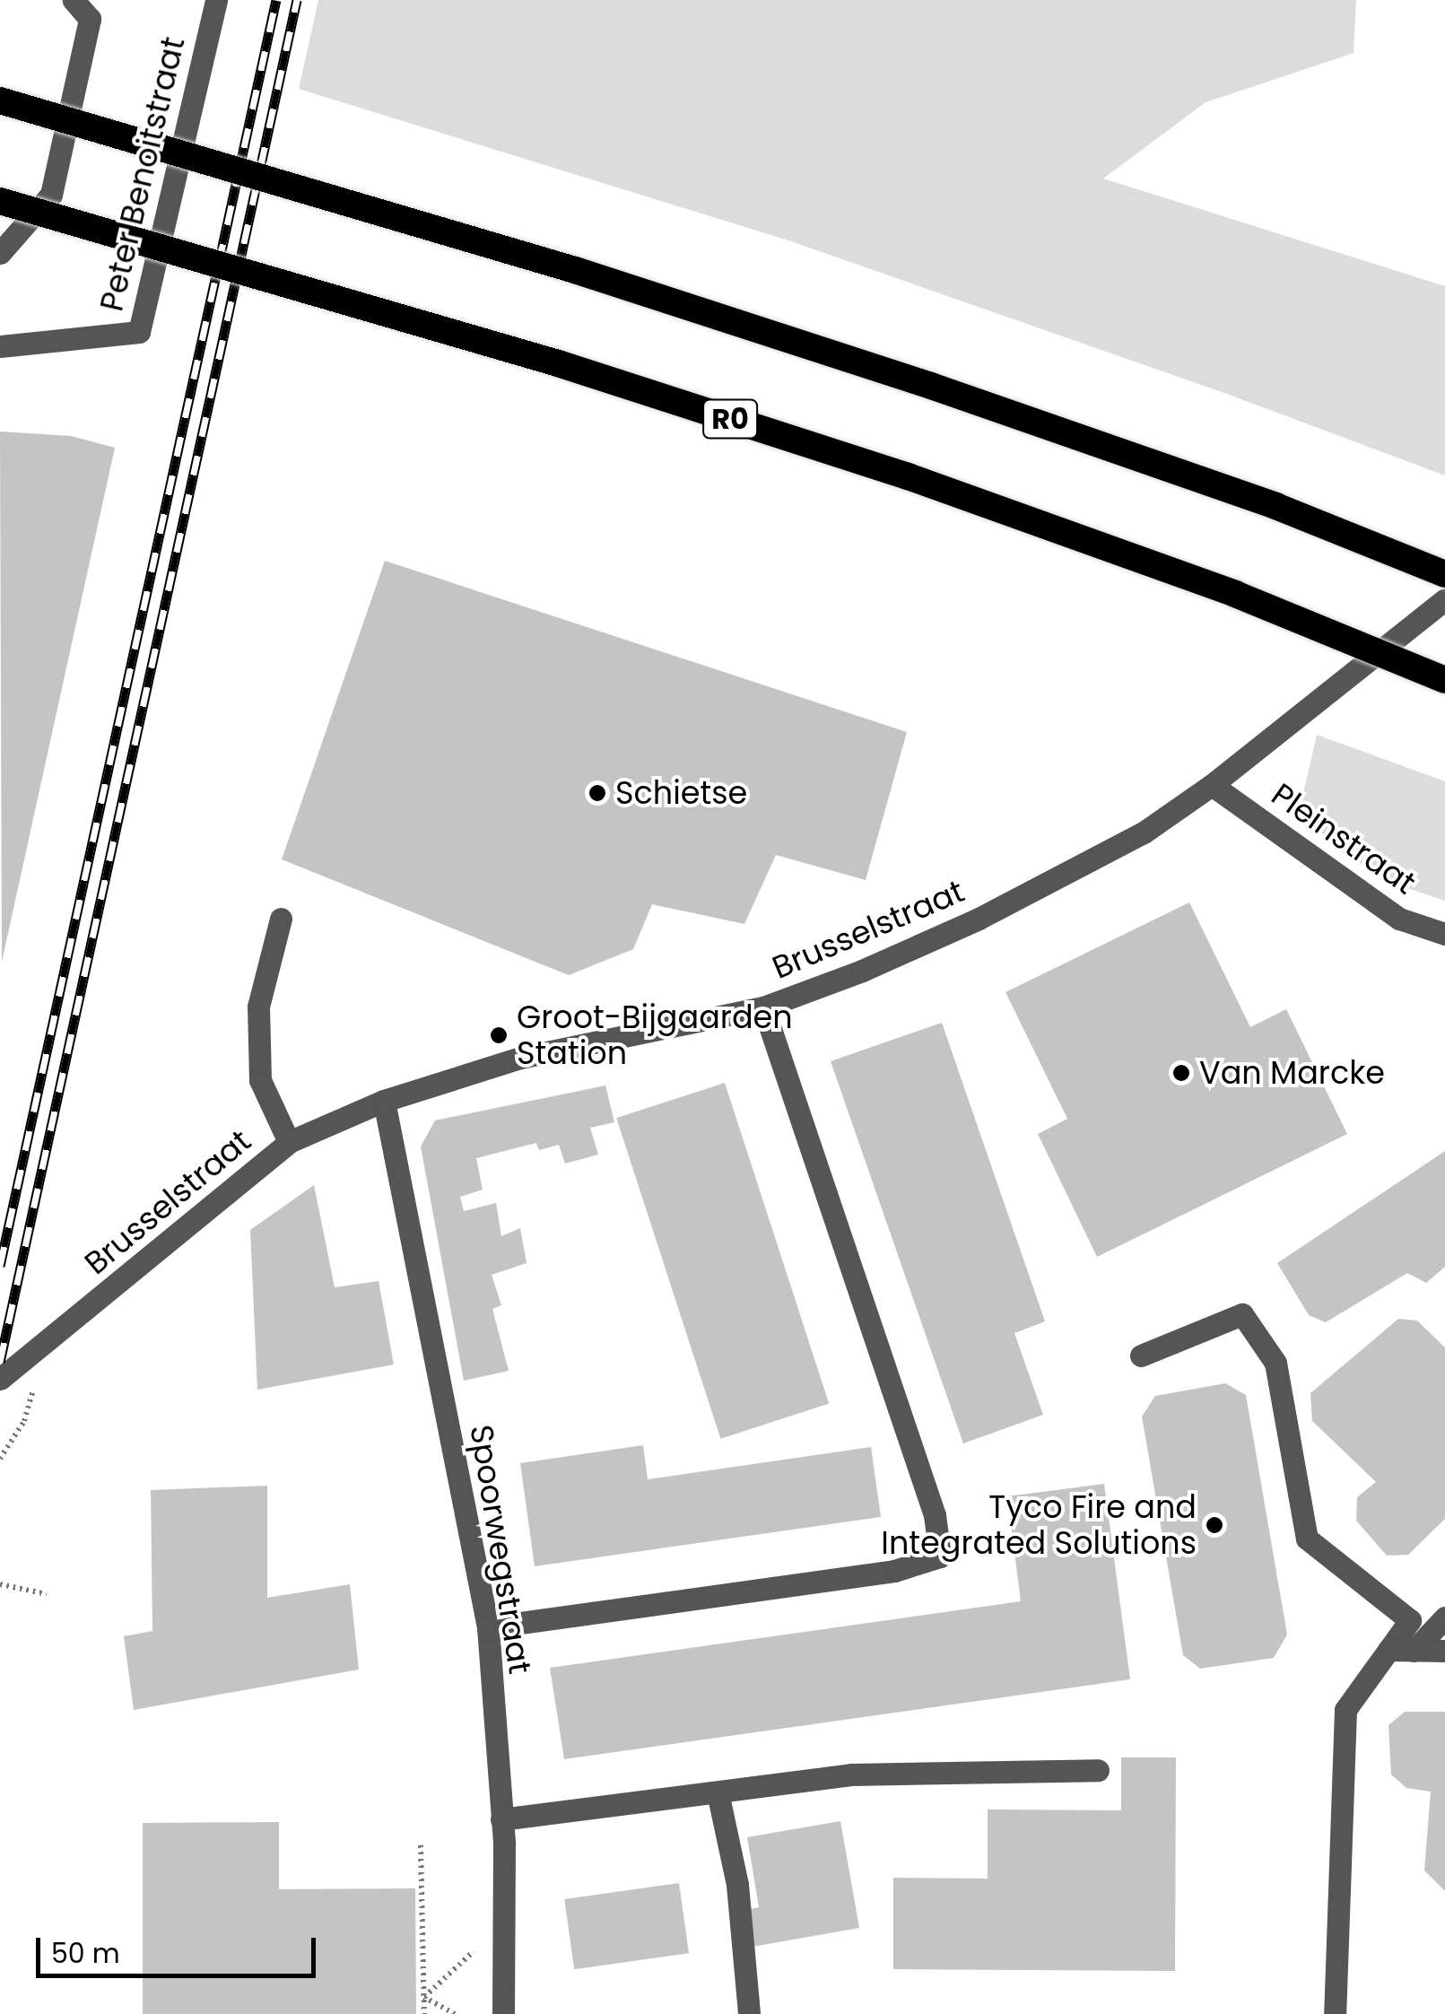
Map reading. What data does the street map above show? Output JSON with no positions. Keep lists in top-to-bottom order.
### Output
{
  "streets": {
    "highway": ["R0"],
    "street": [
      "Peter Benoitstraat",
      "Pleinstraat",
      "Brusselstraat",
      "Spoorwegstraat"
    ]
  },
  "crossings": [
    ["Pleinstraat", "Brusselstraat"],
    ["Brusselstraat", "Spoorwegstraat"]
  ],
  "places": [
    "Schietse",
    "Groot-Bijgaarden Station",
    "Van Marcke",
    "Tyco Fire and Integrated Solutions"
  ],
  "scale_bar": "50 m"
}
